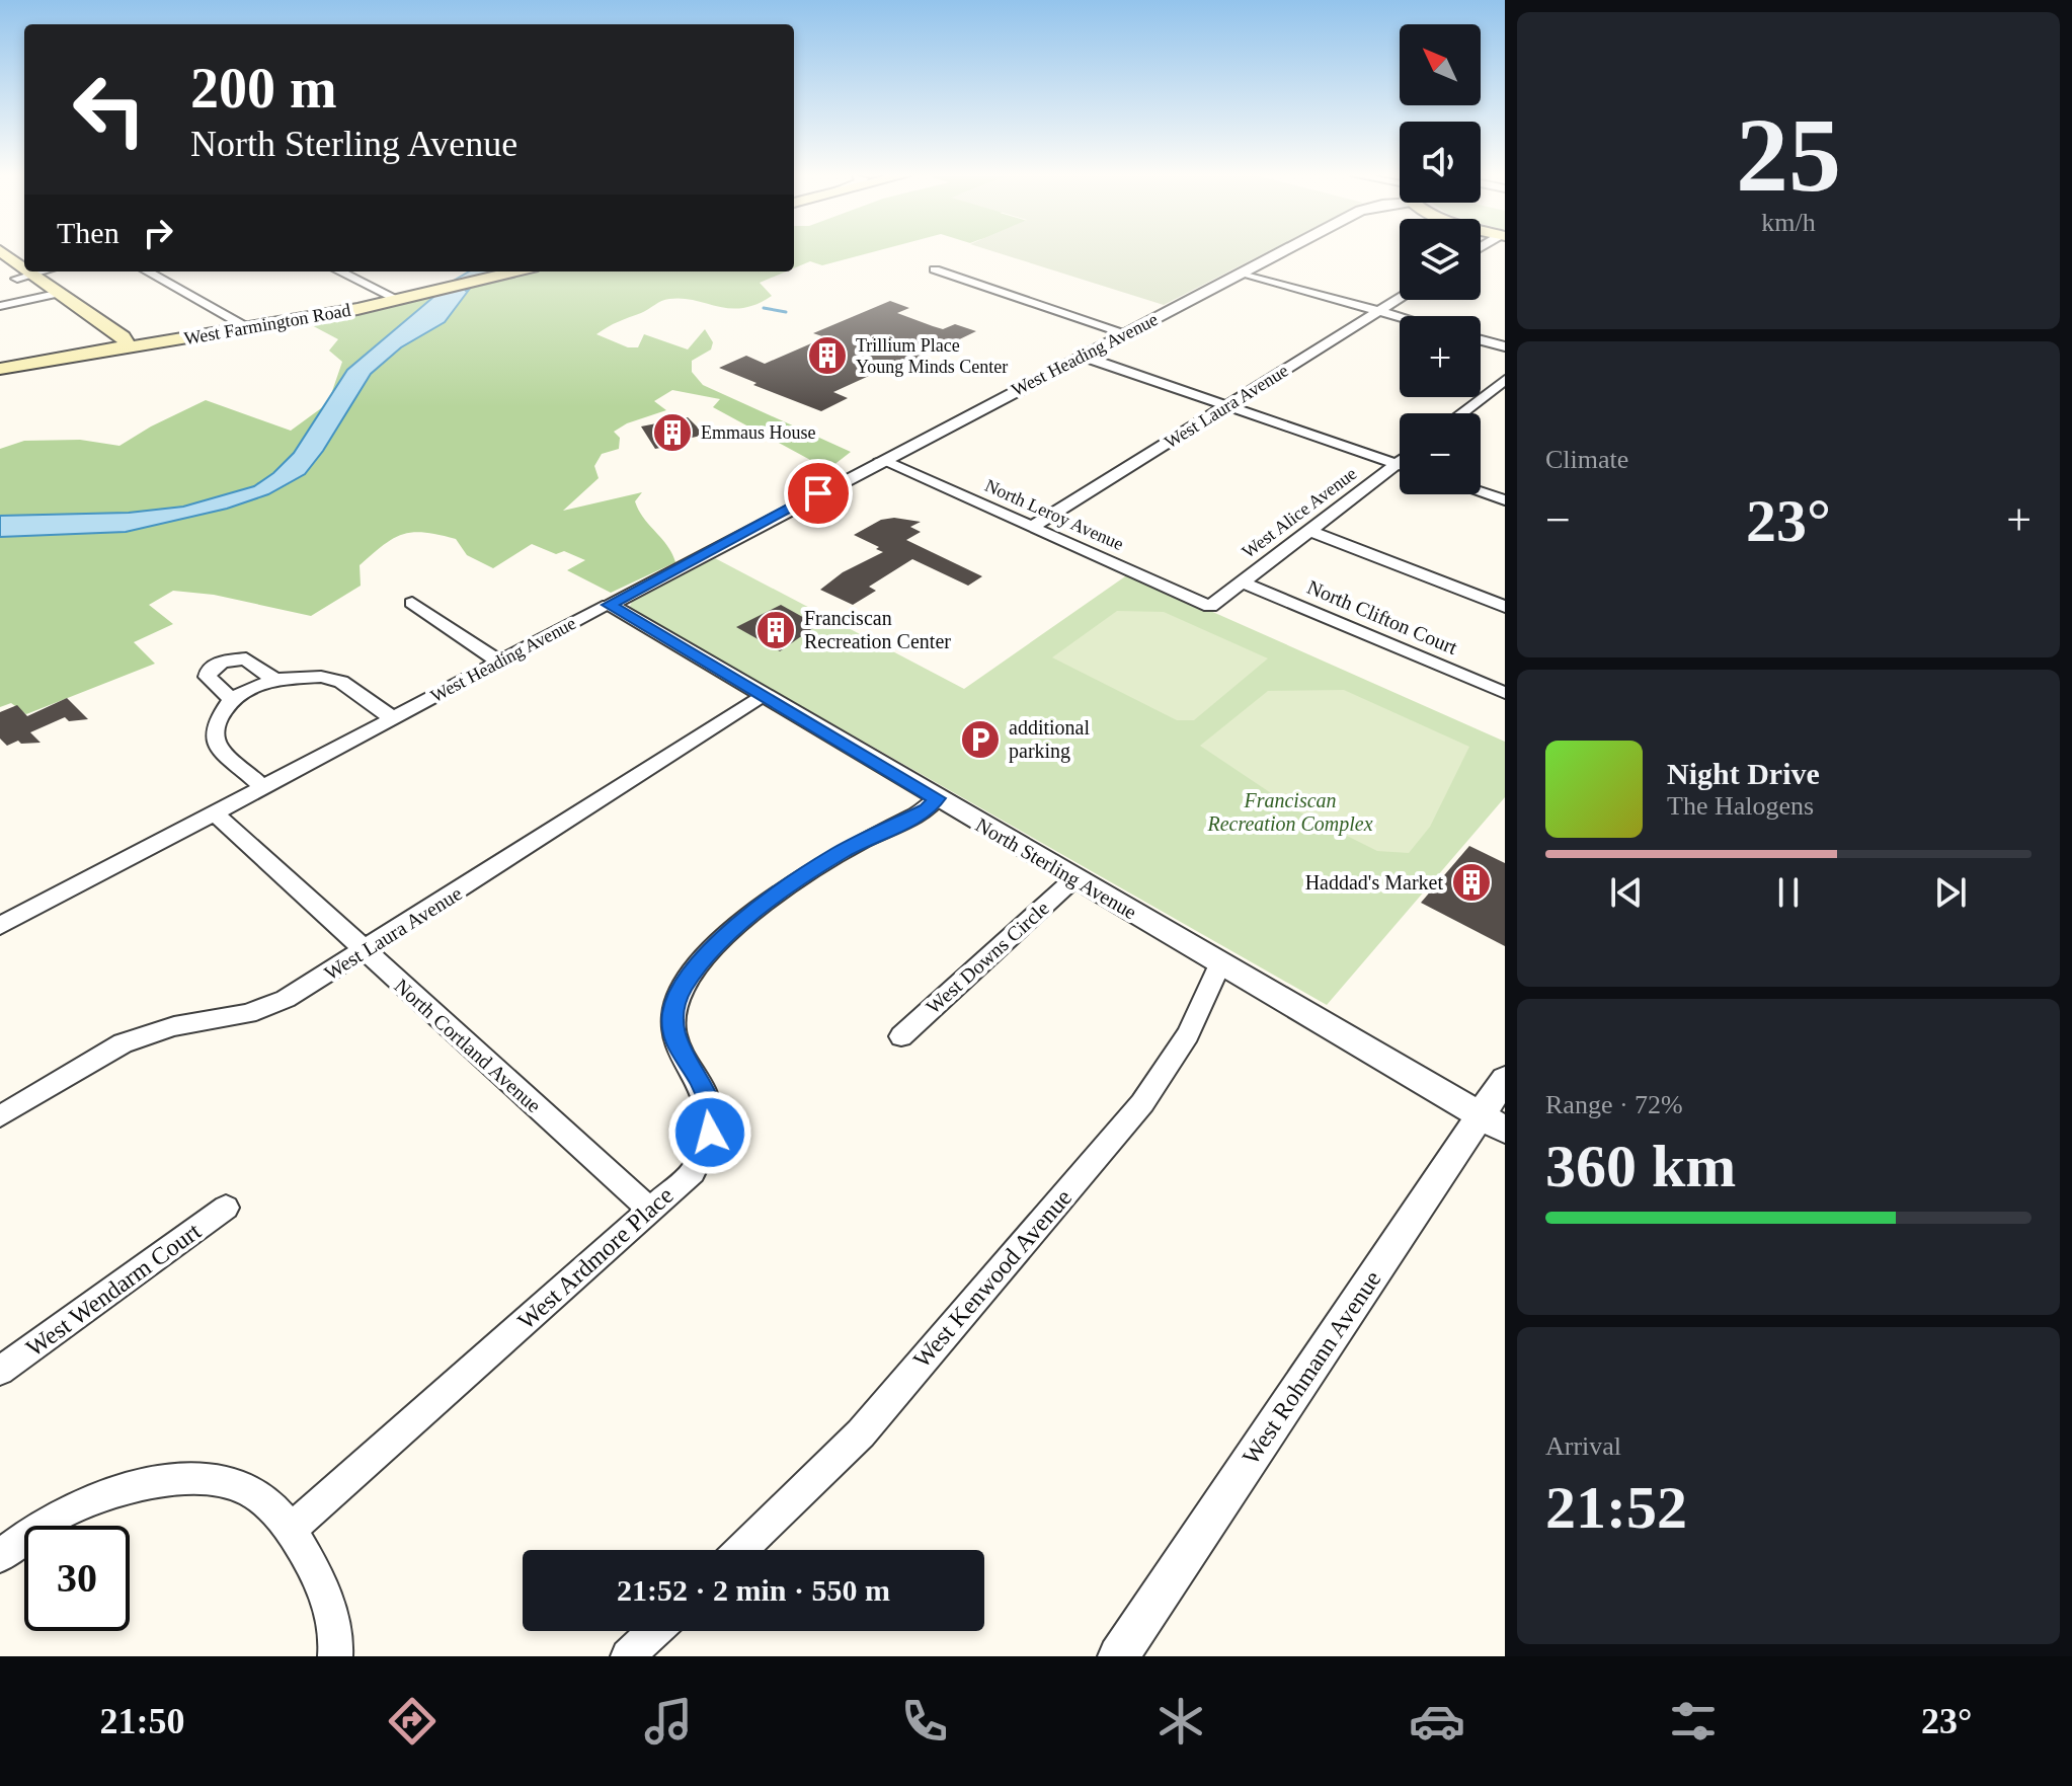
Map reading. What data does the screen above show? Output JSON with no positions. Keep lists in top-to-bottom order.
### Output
{
  "streets": {
    "main road": ["West Farmington Road"],
    "street": [
      "West Heading Avenue",
      "West Laura Avenue",
      "West Alice Avenue",
      "North Leroy Avenue",
      "North Clifton Court",
      "North Sterling Avenue",
      "West Downs Circle",
      "North Cortland Avenue",
      "West Ardmore Place",
      "West Kenwood Avenue",
      "West Wendarm Court",
      "West Rohmann Avenue"
    ]
  },
  "crossings": [
    ["West Heading Avenue", "North Leroy Avenue"],
    ["West Heading Avenue", "North Sterling Avenue"],
    ["West Heading Avenue", "North Cortland Avenue"],
    ["West Laura Avenue", "North Leroy Avenue"],
    ["West Laura Avenue", "North Sterling Avenue"],
    ["West Laura Avenue", "North Cortland Avenue"],
    ["West Alice Avenue", "North Leroy Avenue"],
    ["West Alice Avenue", "North Clifton Court"],
    ["North Sterling Avenue", "West Downs Circle"],
    ["North Sterling Avenue", "West Ardmore Place"],
    ["North Sterling Avenue", "West Kenwood Avenue"],
    ["North Sterling Avenue", "West Rohmann Avenue"],
    ["North Cortland Avenue", "West Ardmore Place"]
  ],
  "parks": ["Franciscan Recreation Complex"],
  "places": {
    "building": [
      "Trillium Place Young Minds Center",
      "Emmaus House",
      "Franciscan Recreation Center",
      "Haddad's Market"
    ],
    "parking": ["additional parking"]
  },
  "north": "top left",
  "page": {
    "tile": [
      ["25", "km/h"],
      "Climate",
      ["Range · 72%", "360 km"],
      ["Arrival", "21:52"]
    ],
    "map_buttons": ["+", "−"],
    "turn": ["200 m", "North Sterling Avenue"],
    "then": "Then",
    "heat": ["−", "23°", "+"],
    "song": ["Night Drive", "The Halogens"],
    "limit": "30",
    "trip": "21:52 · 2 min · 550 m",
    "tabs": ["21:50", "23°"]
  }
}
